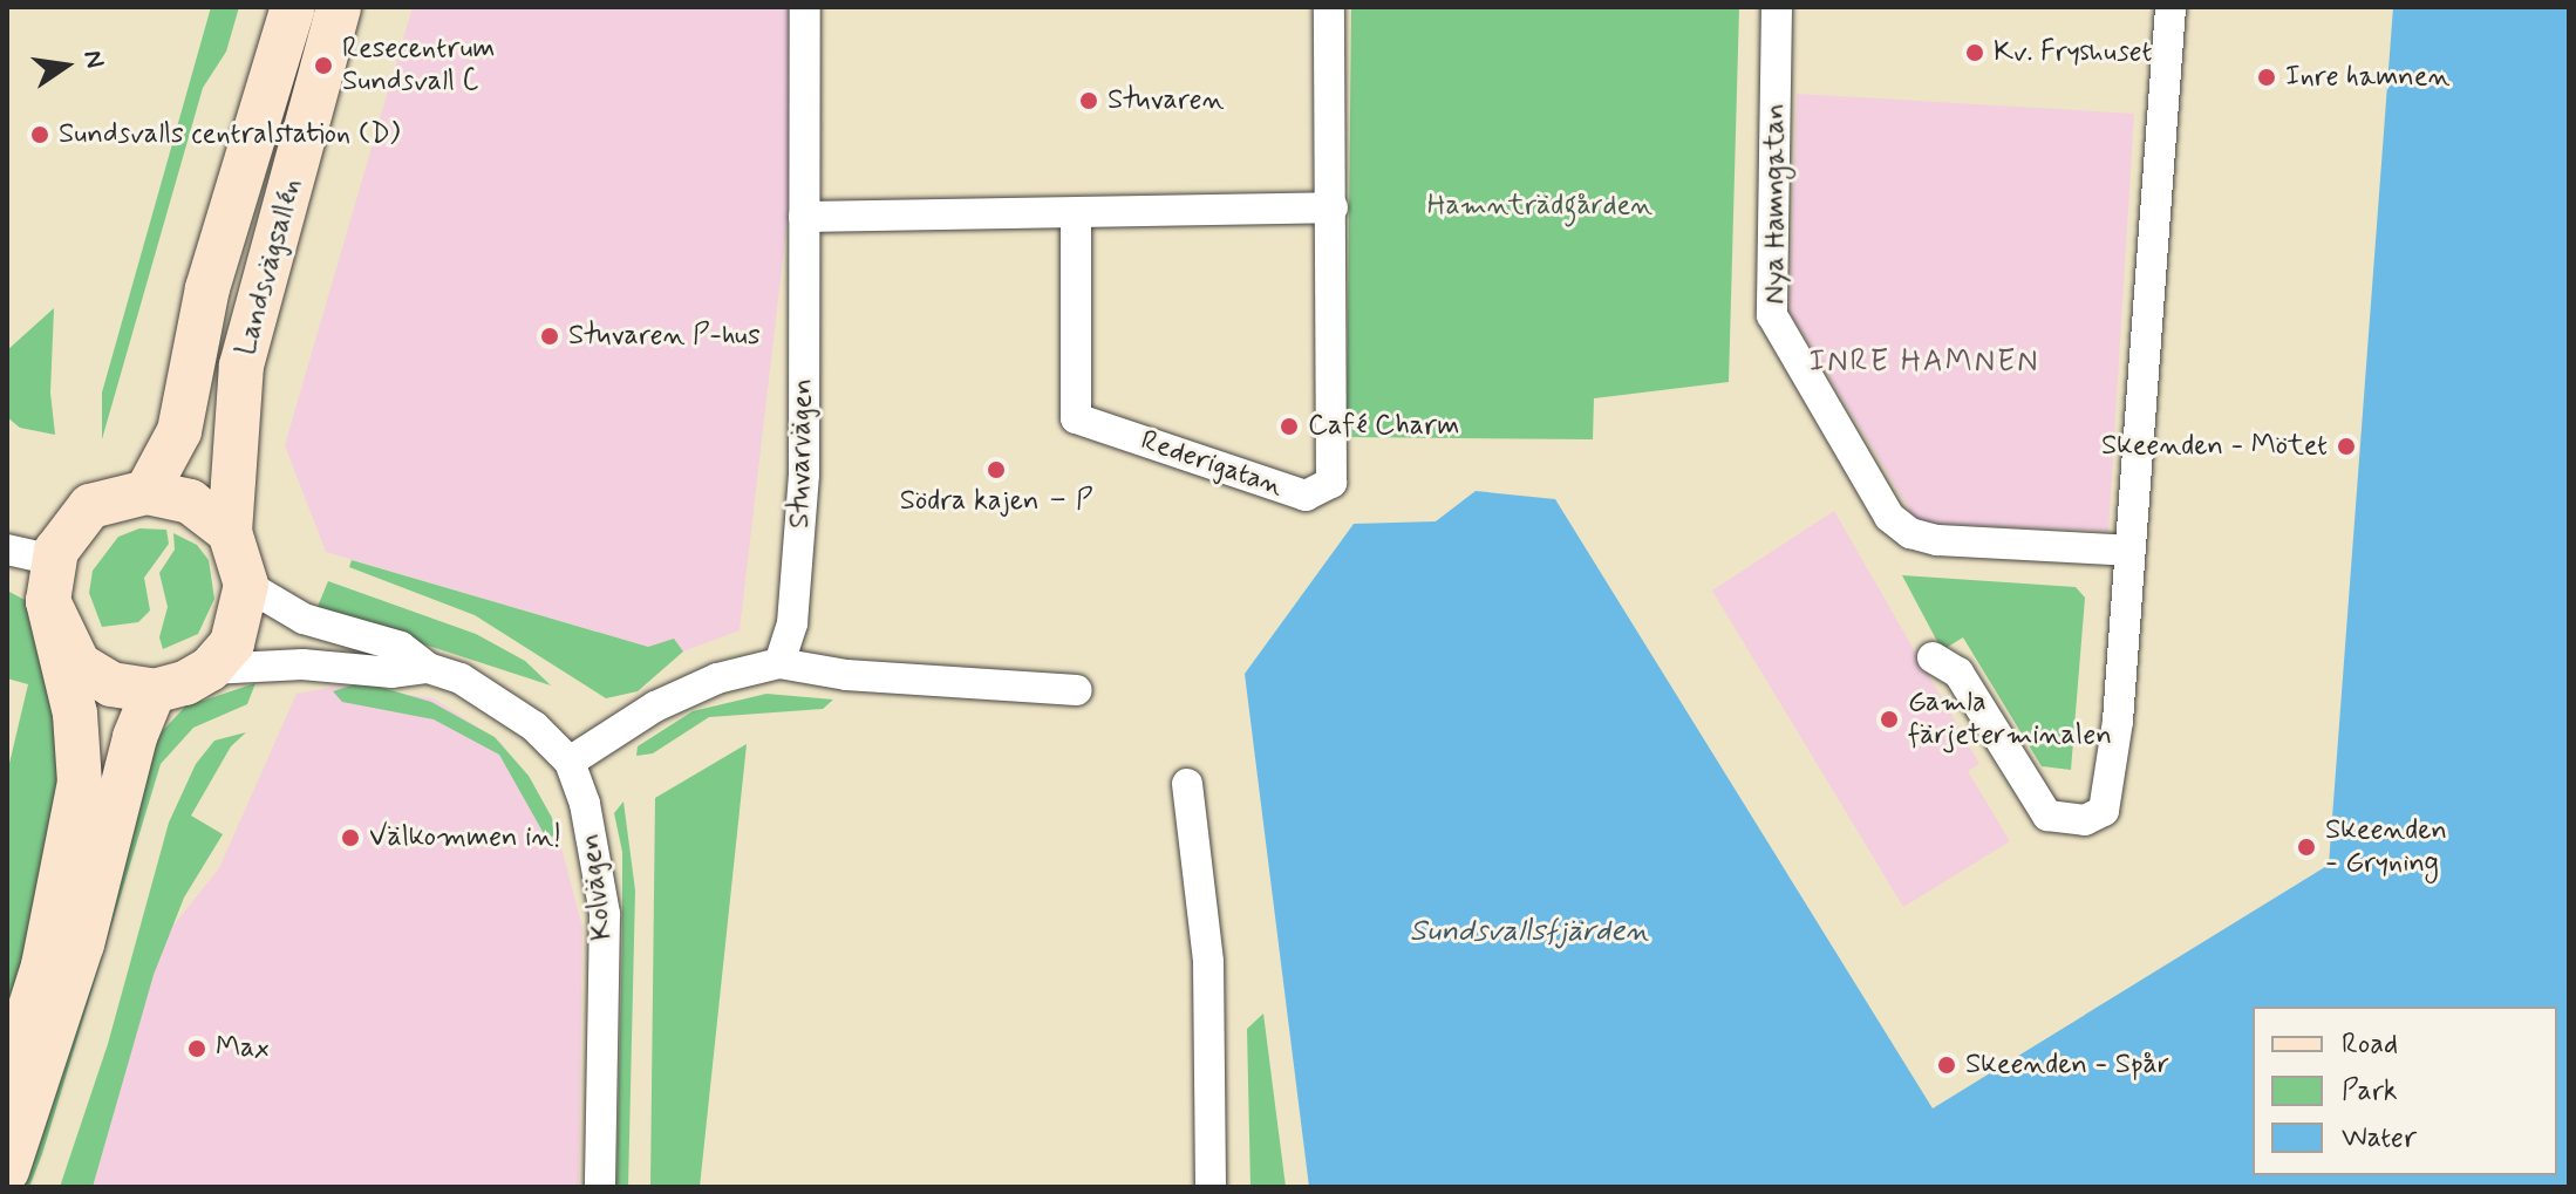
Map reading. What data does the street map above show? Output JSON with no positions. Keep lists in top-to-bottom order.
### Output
{
  "streets": {
    "main road": ["Landsvägsallén"],
    "street": [
      "Nya Hamngatan",
      "Stuvarvägen",
      "Rederigatan",
      "Kolvägen"
    ]
  },
  "crossings": [
    ["Landsvägsallén", "Kolvägen"]
  ],
  "districts": ["INRE HAMNEN"],
  "water": ["Sundsvallsfjärden"],
  "parks": ["Hamnträdgården"],
  "places": [
    "Kv. Fryshuset",
    "Resecentrum Sundsvall C",
    "Inre hamnen",
    "Stuvaren",
    "Sundsvalls centralstation (D)",
    "Stuvaren P-hus",
    "Café Charm",
    "Skeenden - Mötet",
    "Södra kajen – P",
    "Gamla färjeterminalen",
    "Välkommen in!",
    "Skeenden - Gryning",
    "Max",
    "Skeenden - Spår"
  ],
  "legend": ["Road", "Park", "Water"],
  "north": "right"
}
